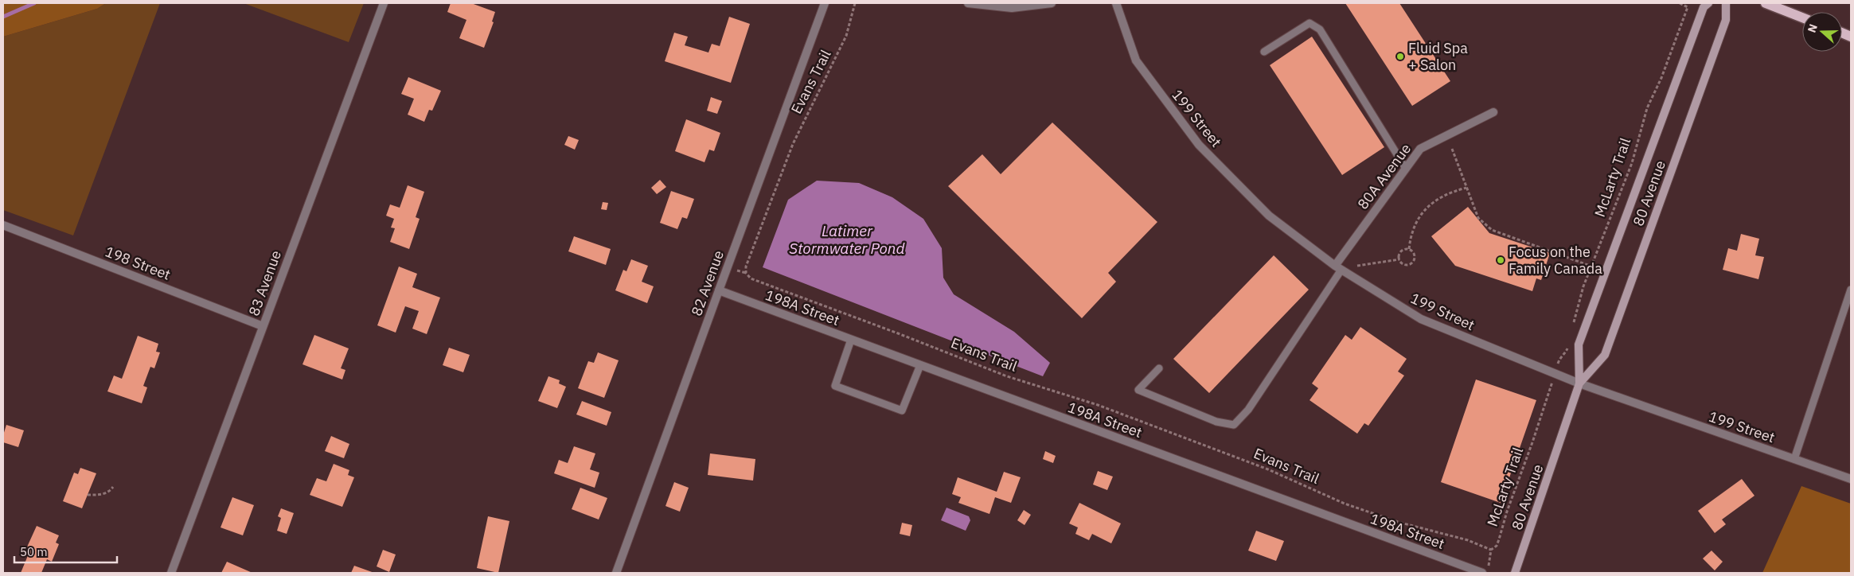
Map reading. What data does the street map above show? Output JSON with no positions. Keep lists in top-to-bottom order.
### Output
{
  "streets": {
    "main road": ["80 Avenue"],
    "street": [
      "199 Street",
      "80A Avenue",
      "198 Street",
      "83 Avenue",
      "82 Avenue",
      "198A Street"
    ],
    "path": ["Evans Trail", "McLarty Trail"]
  },
  "crossings": [
    ["Evans Trail", "McLarty Trail"],
    ["199 Street", "80A Avenue"],
    ["199 Street", "80 Avenue"],
    ["198 Street", "83 Avenue"],
    ["82 Avenue", "198A Street"]
  ],
  "water": ["Latimer Stormwater Pond"],
  "places": ["Fluid Spa + Salon", "Focus on the Family Canada"],
  "scale_bar": "50 m",
  "north": "left"
}
